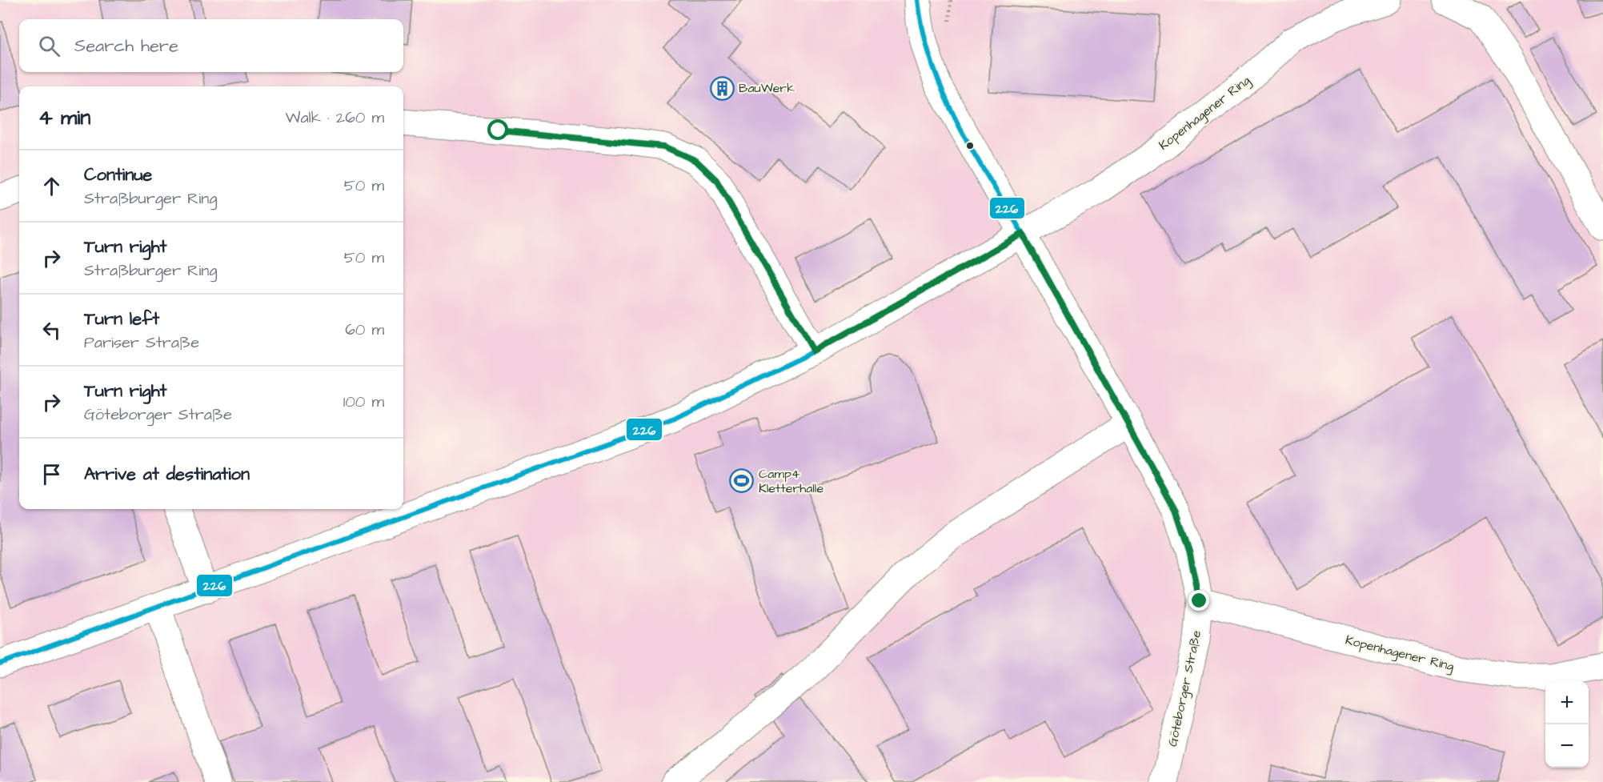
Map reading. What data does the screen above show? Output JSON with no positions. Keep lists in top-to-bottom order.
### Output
{
  "streets": {
    "street": ["Kopenhagener Ring", "Göteborger Straße"]
  },
  "crossings": [
    ["Kopenhagener Ring", "Göteborger Straße"]
  ],
  "places": {
    "building": ["BauWerk"],
    "sports": ["Camp4 Kletterhalle"]
  },
  "lines": ["transit line 226"],
  "page": {
    "search": "Search here",
    "heading": ["4 min", "Walk · 260 m"],
    "list": [
      ["Continue", "Straßburger Ring", "50 m"],
      ["Turn right", "Straßburger Ring", "50 m"],
      ["Turn left", "Pariser Straße", "60 m"],
      ["Turn right", "Göteborger Straße", "100 m"],
      "Arrive at destination"
    ],
    "map_buttons": ["+", "−"]
  }
}
